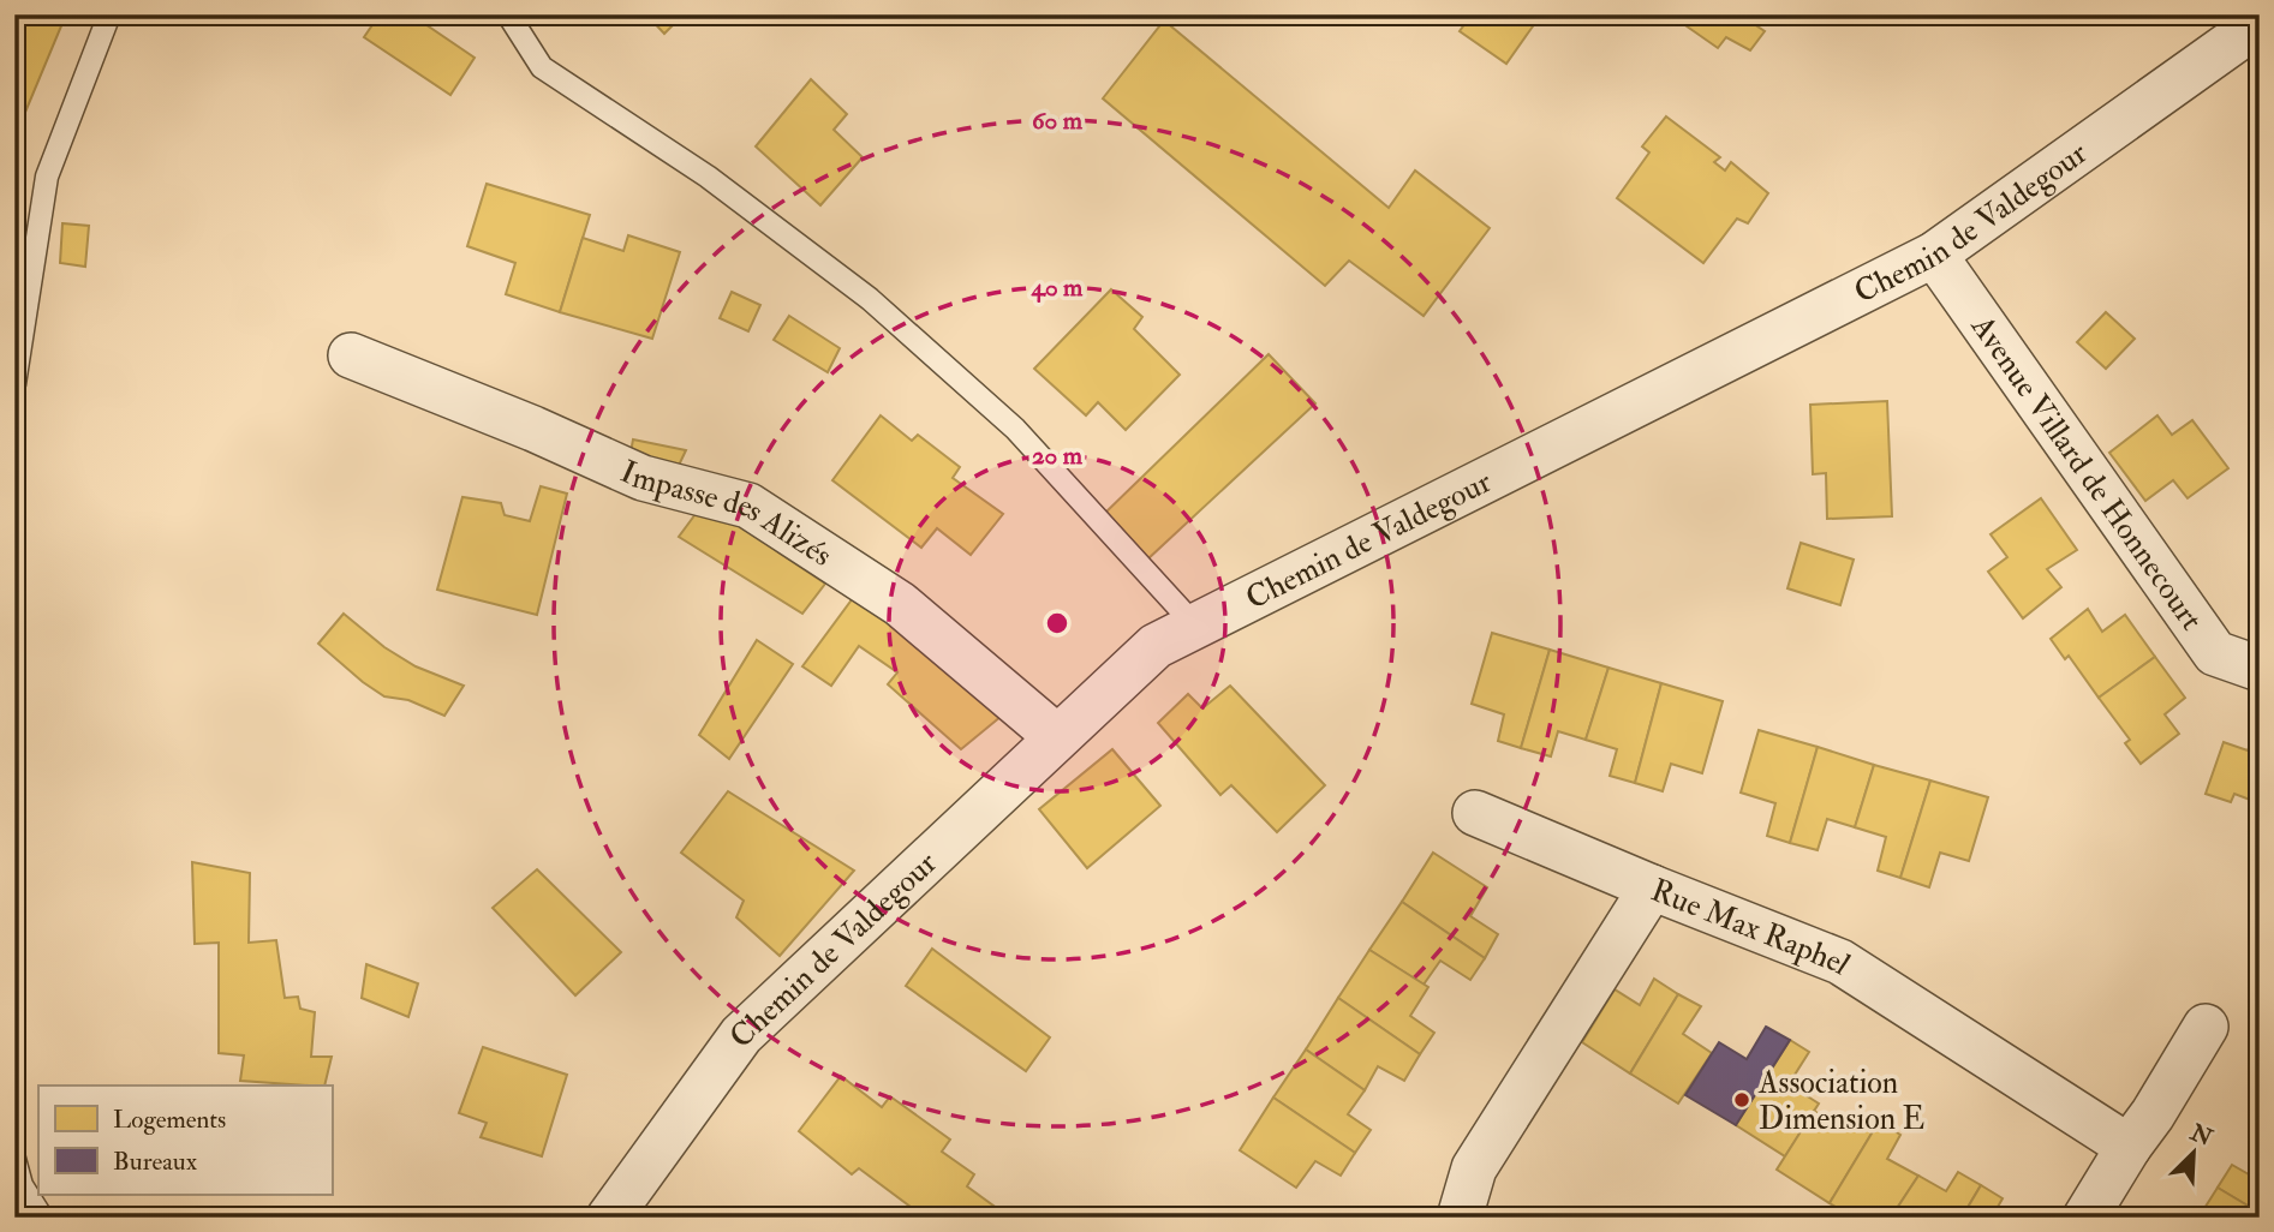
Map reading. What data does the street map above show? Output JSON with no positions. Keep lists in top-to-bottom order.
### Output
{
  "streets": {
    "street": [
      "Chemin de Valdegour",
      "Avenue Villard de Honnecourt",
      "Impasse des Alizés",
      "Rue Max Raphel"
    ]
  },
  "crossings": [
    ["Chemin de Valdegour", "Avenue Villard de Honnecourt"],
    ["Chemin de Valdegour", "Impasse des Alizés"]
  ],
  "places": ["Association Dimension E"],
  "legend": ["Logements", "Bureaux"],
  "north": "top right",
  "rings": ["60 m", "40 m", "20 m"]
}
